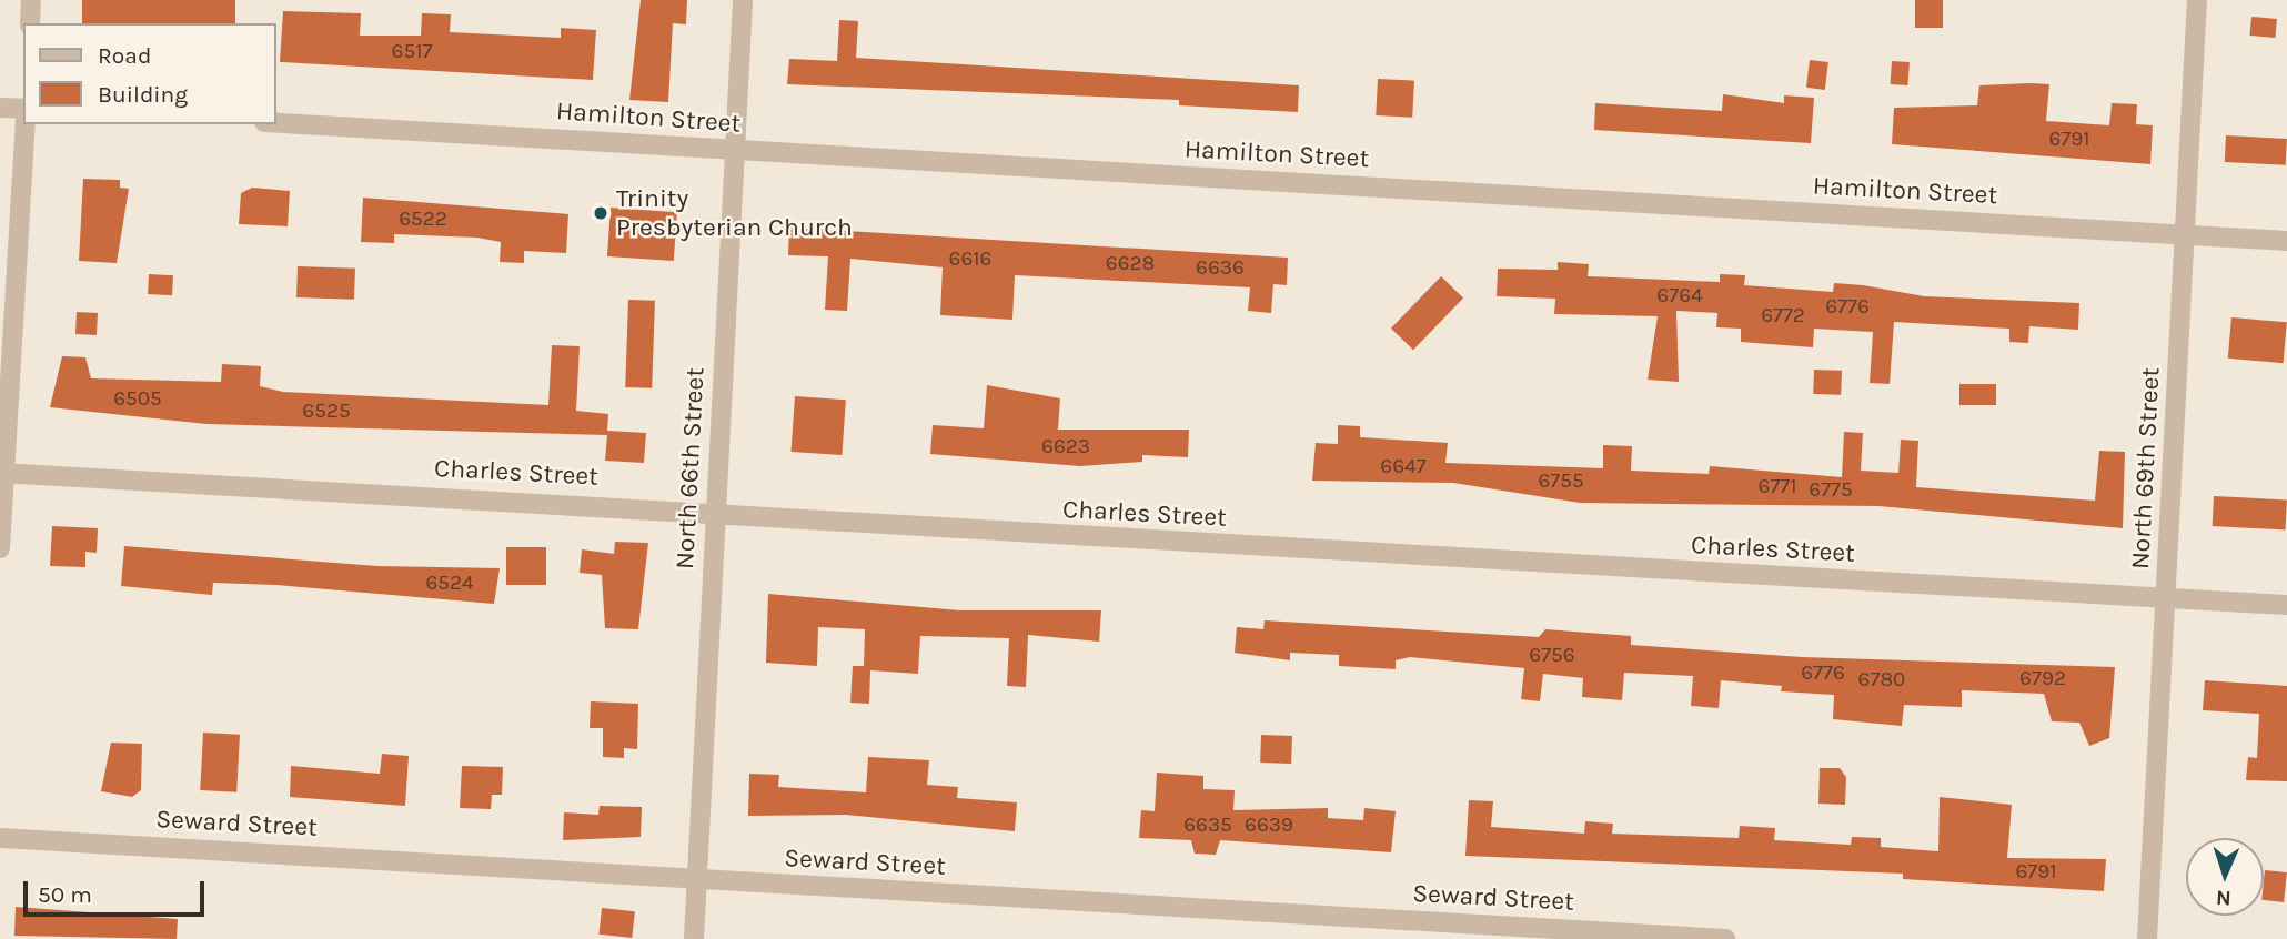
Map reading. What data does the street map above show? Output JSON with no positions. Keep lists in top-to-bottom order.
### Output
{
  "streets": {
    "street": [
      "Hamilton Street",
      "North 66th Street",
      "North 69th Street",
      "Charles Street",
      "Seward Street"
    ]
  },
  "crossings": [
    ["Hamilton Street", "North 66th Street"],
    ["Hamilton Street", "North 69th Street"],
    ["North 66th Street", "Charles Street"],
    ["North 66th Street", "Seward Street"],
    ["North 69th Street", "Charles Street"]
  ],
  "places": ["Trinity Presbyterian Church"],
  "house_numbers": [
    "6517",
    "6791",
    "6522",
    "6616",
    "6628",
    "6636",
    "6764",
    "6776",
    "6772",
    "6505",
    "6525",
    "6623",
    "6647",
    "6755",
    "6771",
    "6775",
    "6524",
    "6756",
    "6776",
    "6792",
    "6780",
    "6635",
    "6639",
    "6791"
  ],
  "legend": ["Road", "Building"],
  "scale_bar": "50 m",
  "north": "bottom"
}
